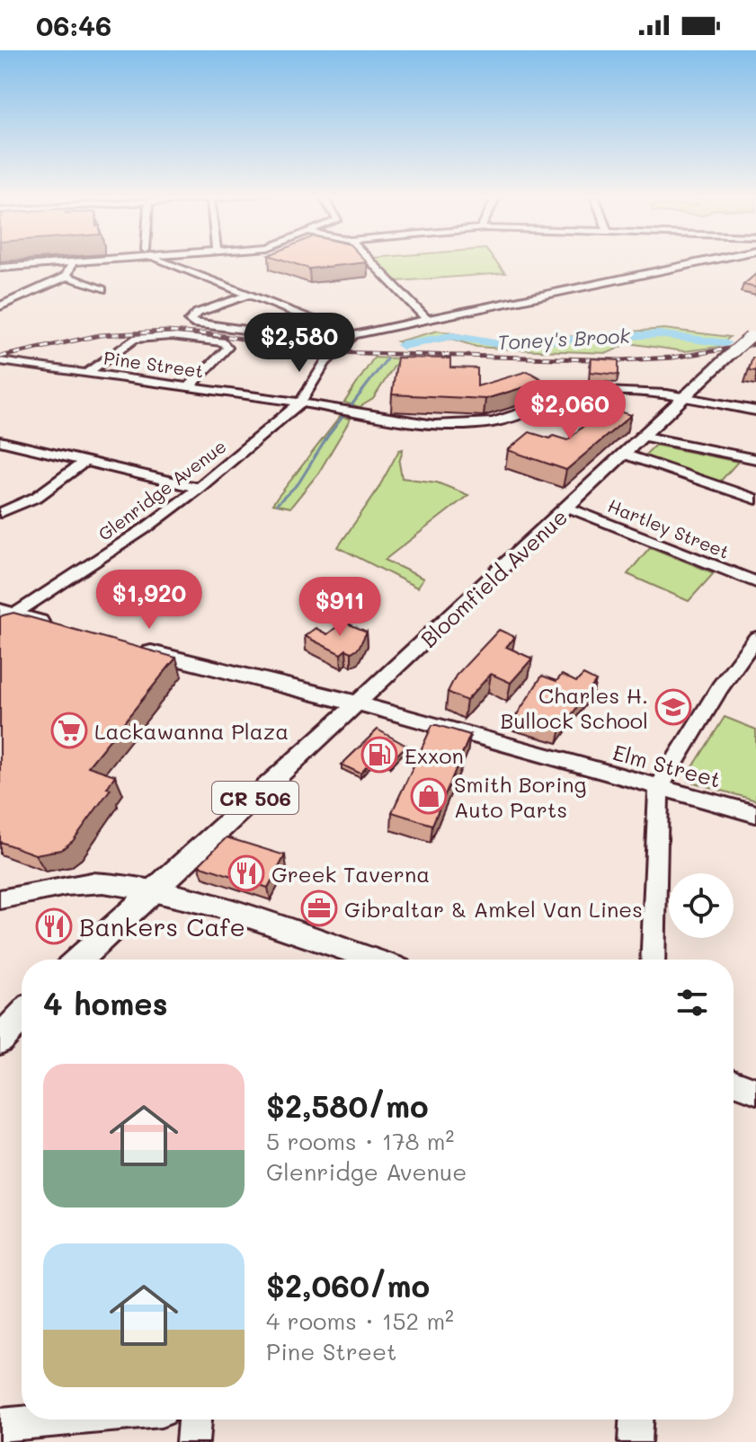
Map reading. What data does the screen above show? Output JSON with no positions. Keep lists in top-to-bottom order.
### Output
{
  "streets": {
    "main road": ["Bloomfield Avenue", "CR 506"],
    "street": [
      "Pine Street",
      "Glenridge Avenue",
      "Hartley Street",
      "Elm Street"
    ]
  },
  "crossings": [
    ["Pine Street", "Glenridge Avenue"],
    ["Pine Street", "Bloomfield Avenue"],
    ["Hartley Street", "Bloomfield Avenue"],
    ["Bloomfield Avenue", "Elm Street"]
  ],
  "water": ["Toney's Brook"],
  "places": {
    "school or university": ["Charles H. Bullock School"],
    "supermarket": ["Lackawanna Plaza"],
    "fuel station": ["Exxon"],
    "shop": ["Smith Boring Auto Parts"],
    "restaurant": ["Greek Taverna", "Bankers Cafe"],
    "office": ["Gibraltar & Amkel Van Lines"]
  },
  "page": {
    "status": "06:46",
    "price": [
      "$2,580",
      "$2,060",
      "$1,920",
      "$911"
    ],
    "heading": "4 homes",
    "list": [
      {
        "name": "$2,580/mo",
        "note": "5 rooms · 178 m² · Glenridge Avenue"
      },
      {
        "name": "$2,060/mo",
        "note": "4 rooms · 152 m² · Pine Street"
      }
    ]
  }
}
